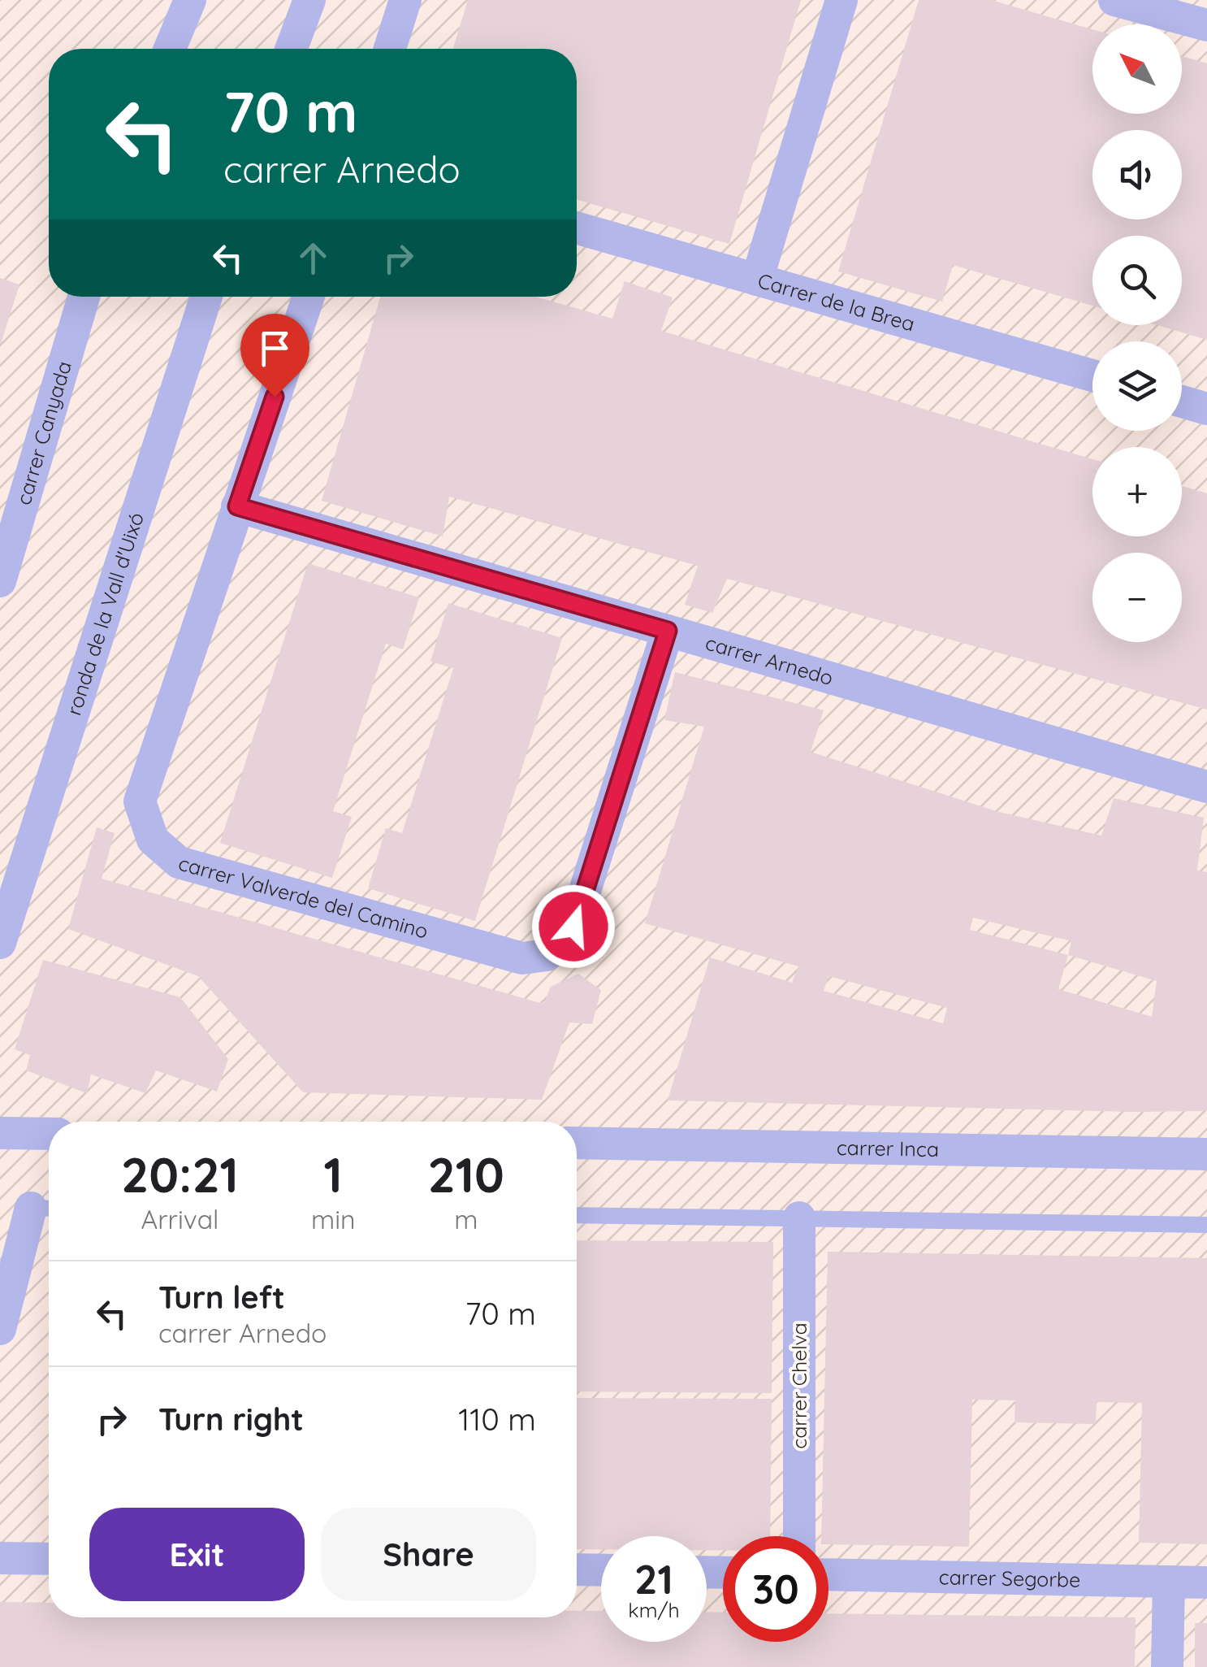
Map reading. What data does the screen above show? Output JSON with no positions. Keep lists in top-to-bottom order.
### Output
{
  "streets": {
    "street": [
      "Carrer de la Brea",
      "carrer Canyada",
      "ronda de la Vall d'Uixó",
      "carrer Arnedo",
      "carrer Valverde del Camino",
      "carrer Inca",
      "carrer Chelva",
      "carrer Segorbe"
    ]
  },
  "crossings": [
    ["carrer Arnedo", "carrer Valverde del Camino"]
  ],
  "north": "top left",
  "page": {
    "map_buttons": ["+", "−"],
    "turn": ["70 m", "carrer Arnedo"],
    "eta": [
      "20:21",
      "Arrival",
      "1",
      "min",
      "210",
      "m"
    ],
    "list": [
      {
        "name": "Turn left",
        "note": "carrer Arnedo",
        "value": "70 m"
      },
      {
        "name": "Turn right",
        "value": "110 m"
      }
    ],
    "buttons": ["Exit", "Share"],
    "speed": "21 km/h",
    "limit": "30"
  }
}
